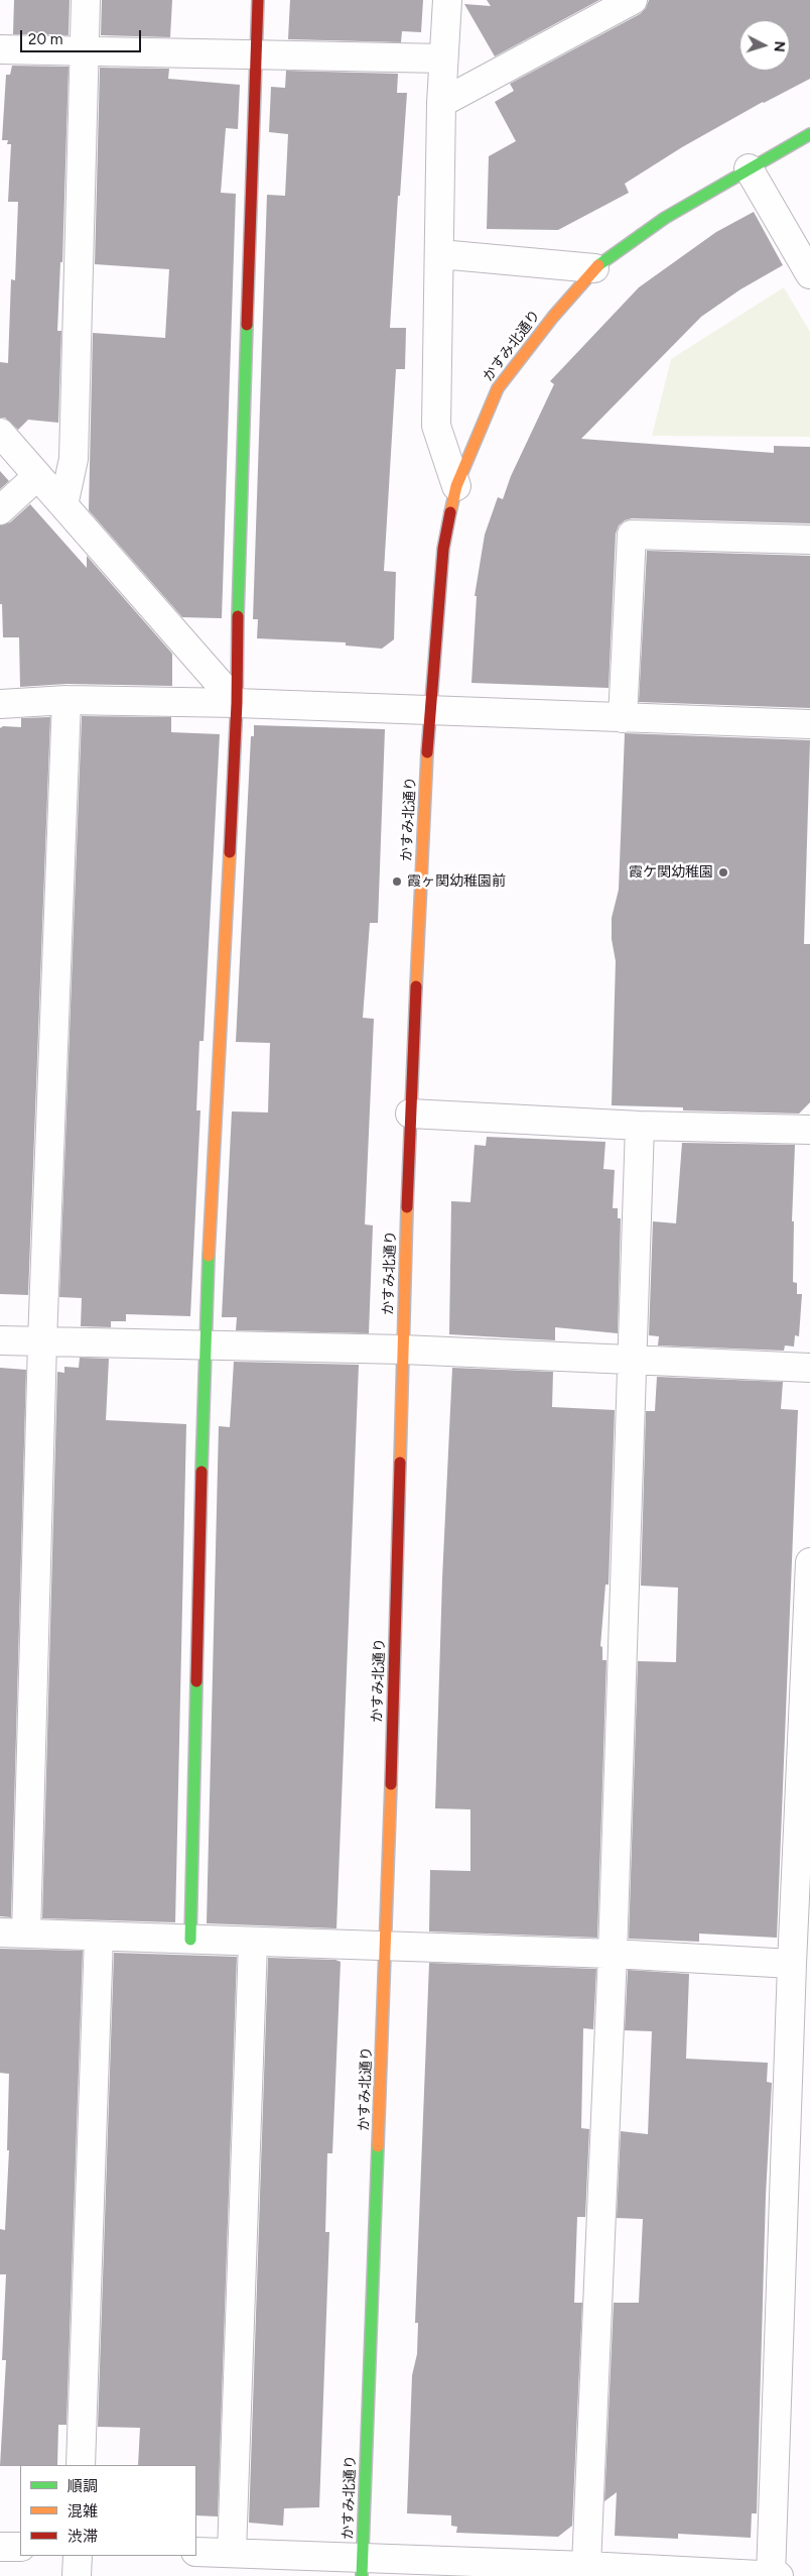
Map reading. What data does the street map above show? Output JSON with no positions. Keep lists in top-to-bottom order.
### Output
{
  "streets": {
    "street": ["かすみ北通り"]
  },
  "places": ["霞ケ関幼稚園", "霞ヶ関幼稚園前"],
  "legend": ["順調", "混雑", "渋滞"],
  "scale_bar": "20 m",
  "north": "right"
}
